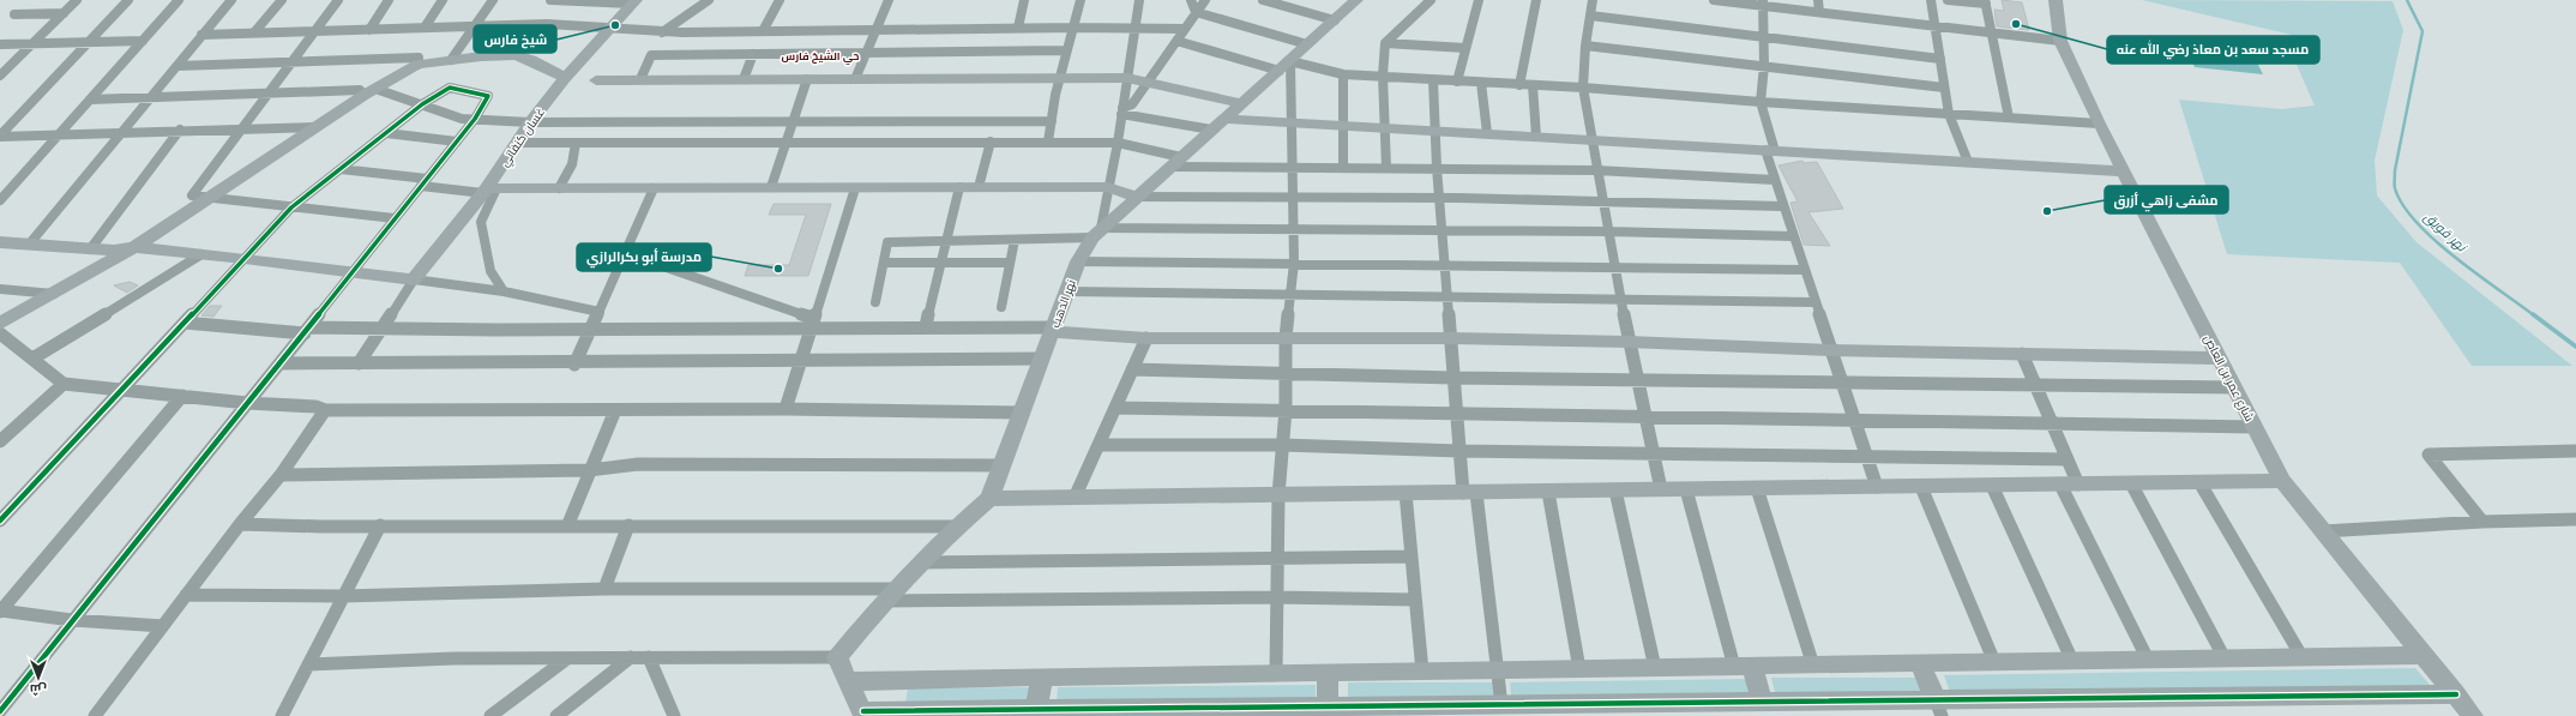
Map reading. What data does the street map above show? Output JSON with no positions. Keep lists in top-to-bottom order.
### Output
{
  "streets": {
    "street": ["غسان كنفاتي", "نهر الدهب", "شارع عمر بن العاص"]
  },
  "districts": ["حي الشيخ فارس"],
  "water": ["نهر قويق"],
  "places": [
    "مسجد سعد بن معاذ رضي الله عنه",
    "شيخ فارس",
    "مشفى زاهي أزرق",
    "مدرسة أبو بكرالرازي"
  ],
  "north": "bottom"
}
